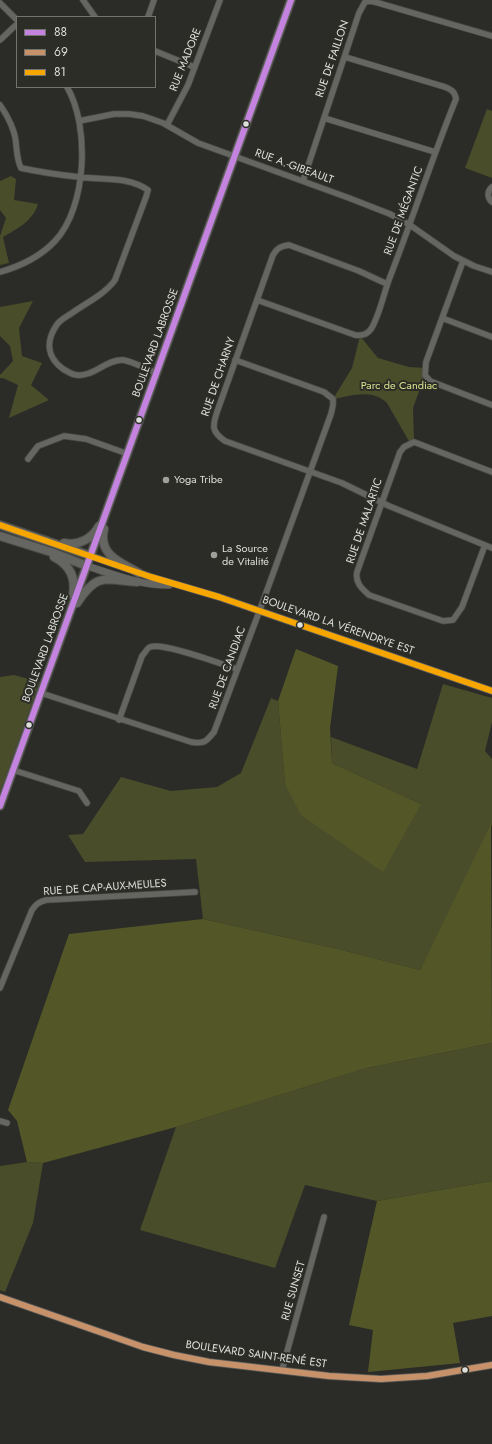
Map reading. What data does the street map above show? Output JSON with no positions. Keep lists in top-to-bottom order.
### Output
{
  "streets": {
    "main road": ["BOULEVARD LABROSSE", "BOULEVARD LA VÉRENDRYE EST"],
    "street": [
      "RUE DE FAILLON",
      "RUE MADORE",
      "RUE A.-GIBEAULT",
      "RUE DE MÉGANTIC",
      "RUE DE CHARNY",
      "RUE DE MALARTIC",
      "RUE DE CANDIAC",
      "RUE DE CAP-AUX-MEULES",
      "RUE SUNSET",
      "BOULEVARD SAINT-RENÉ EST"
    ]
  },
  "crossings": [
    ["RUE DE FAILLON", "RUE A.-GIBEAULT"],
    ["RUE DE FAILLON", "RUE DE MÉGANTIC"],
    ["RUE MADORE", "RUE A.-GIBEAULT"],
    ["RUE A.-GIBEAULT", "RUE DE MÉGANTIC"],
    ["RUE A.-GIBEAULT", "BOULEVARD LABROSSE"],
    ["RUE DE MÉGANTIC", "RUE DE CHARNY"],
    ["BOULEVARD LABROSSE", "BOULEVARD LA VÉRENDRYE EST"],
    ["BOULEVARD LABROSSE", "RUE DE CANDIAC"],
    ["RUE DE CHARNY", "RUE DE MALARTIC"],
    ["RUE DE CHARNY", "RUE DE CANDIAC"],
    ["BOULEVARD LA VÉRENDRYE EST", "RUE DE CANDIAC"],
    ["RUE SUNSET", "BOULEVARD SAINT-RENÉ EST"]
  ],
  "parks": ["Parc de Candiac"],
  "places": ["Yoga Tribe", "La Source de Vitalité"],
  "lines": ["transit line 88", "transit line 81", "transit line 69"],
  "legend": ["88", "69", "81"]
}
